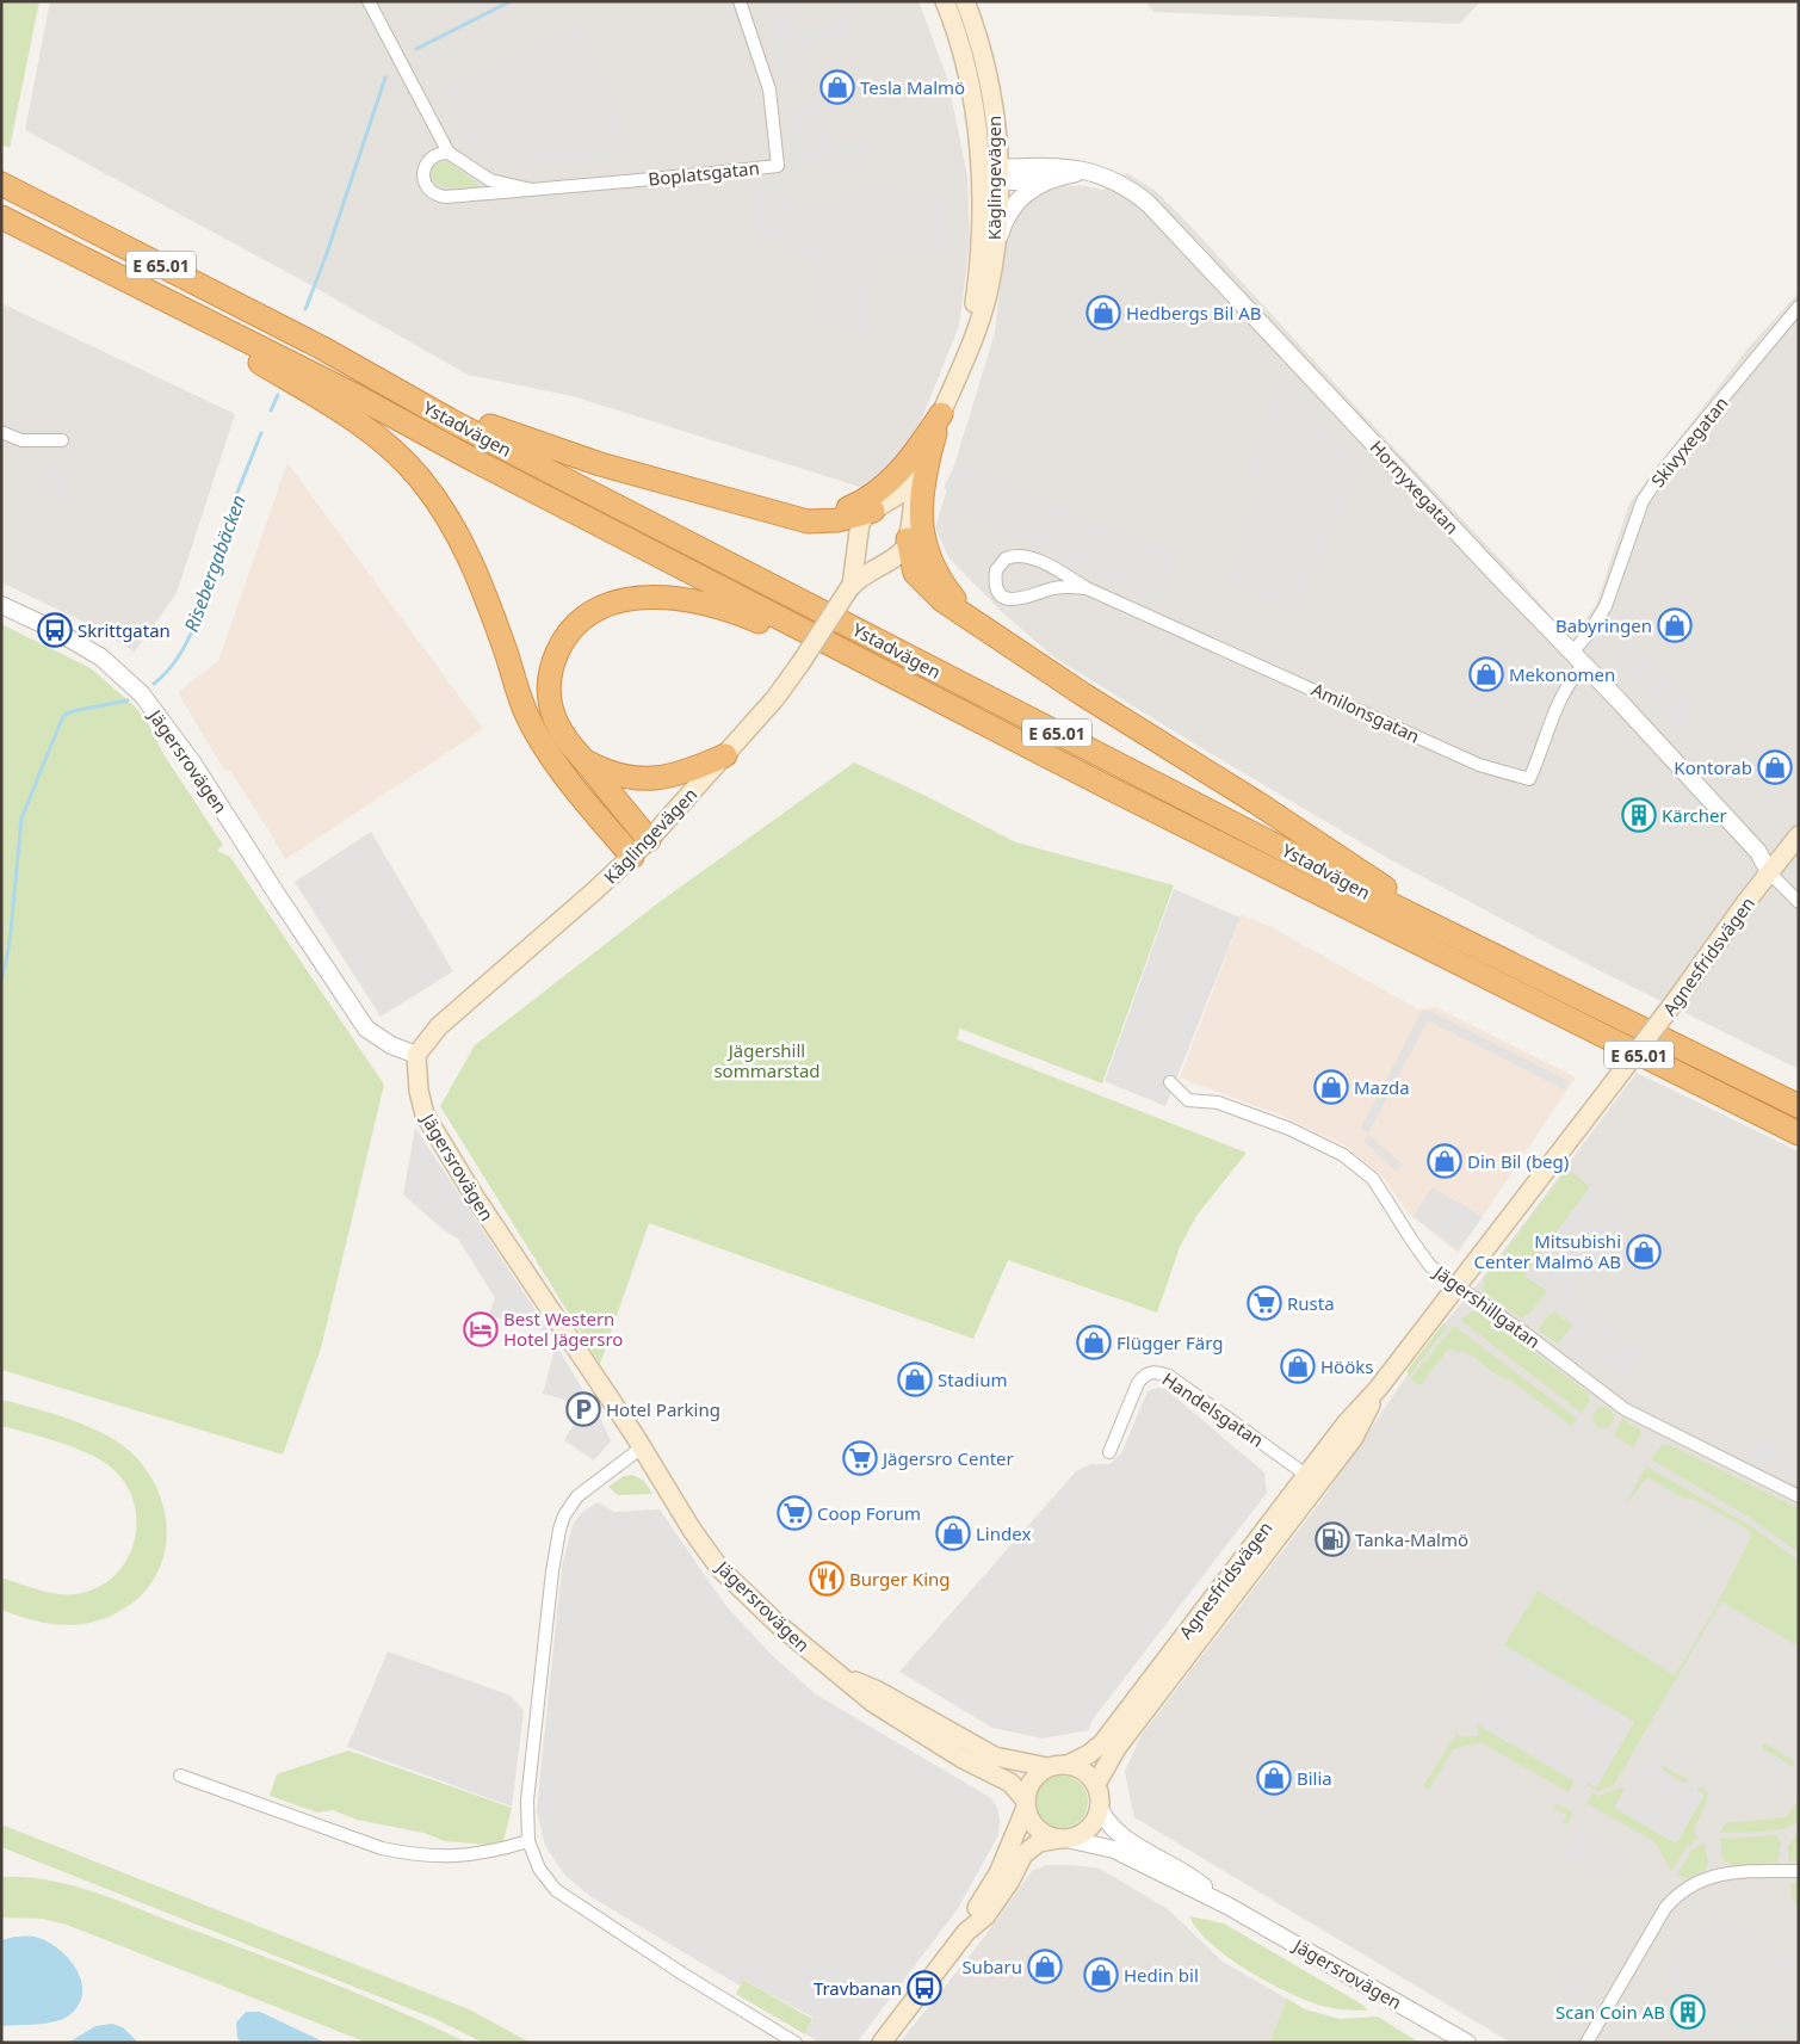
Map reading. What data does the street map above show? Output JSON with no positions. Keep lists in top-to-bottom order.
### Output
{
  "streets": {
    "highway": ["E 65.01", "Ystadvägen"],
    "main road": ["Käglingevägen", "Jägersrovägen", "Agnesfridsvägen"],
    "street": [
      "Boplatsgatan",
      "Skivyxegatan",
      "Hornyxegatan",
      "Amilonsgatan",
      "Jägershillgatan",
      "Handelsgatan"
    ]
  },
  "crossings": [
    ["Käglingevägen", "Hornyxegatan"],
    ["Käglingevägen", "Jägersrovägen"],
    ["Skivyxegatan", "Hornyxegatan"],
    ["Skivyxegatan", "Amilonsgatan"],
    ["Hornyxegatan", "Amilonsgatan"],
    ["Hornyxegatan", "Agnesfridsvägen"],
    ["Jägersrovägen", "Agnesfridsvägen"],
    ["Agnesfridsvägen", "Jägershillgatan"],
    ["Agnesfridsvägen", "Handelsgatan"]
  ],
  "water": ["Risebergabäcken"],
  "parks": ["Jägershill sommarstad"],
  "places": {
    "shop": [
      "Tesla Malmö",
      "Hedbergs Bil AB",
      "Babyringen",
      "Mekonomen",
      "Kontorab",
      "Mazda",
      "Din Bil (beg)",
      "Mitsubishi Center Malmö AB",
      "Flügger Färg",
      "Hööks",
      "Stadium",
      "Lindex",
      "Bilia",
      "Subaru",
      "Hedin bil"
    ],
    "bus stop": ["Skrittgatan", "Travbanan"],
    "building": ["Kärcher", "Scan Coin AB"],
    "supermarket": ["Rusta", "Jägersro Center", "Coop Forum"],
    "hotel": ["Best Western Hotel Jägersro"],
    "parking": ["Hotel Parking"],
    "fuel station": ["Tanka-Malmö"],
    "restaurant": ["Burger King"]
  }
}
